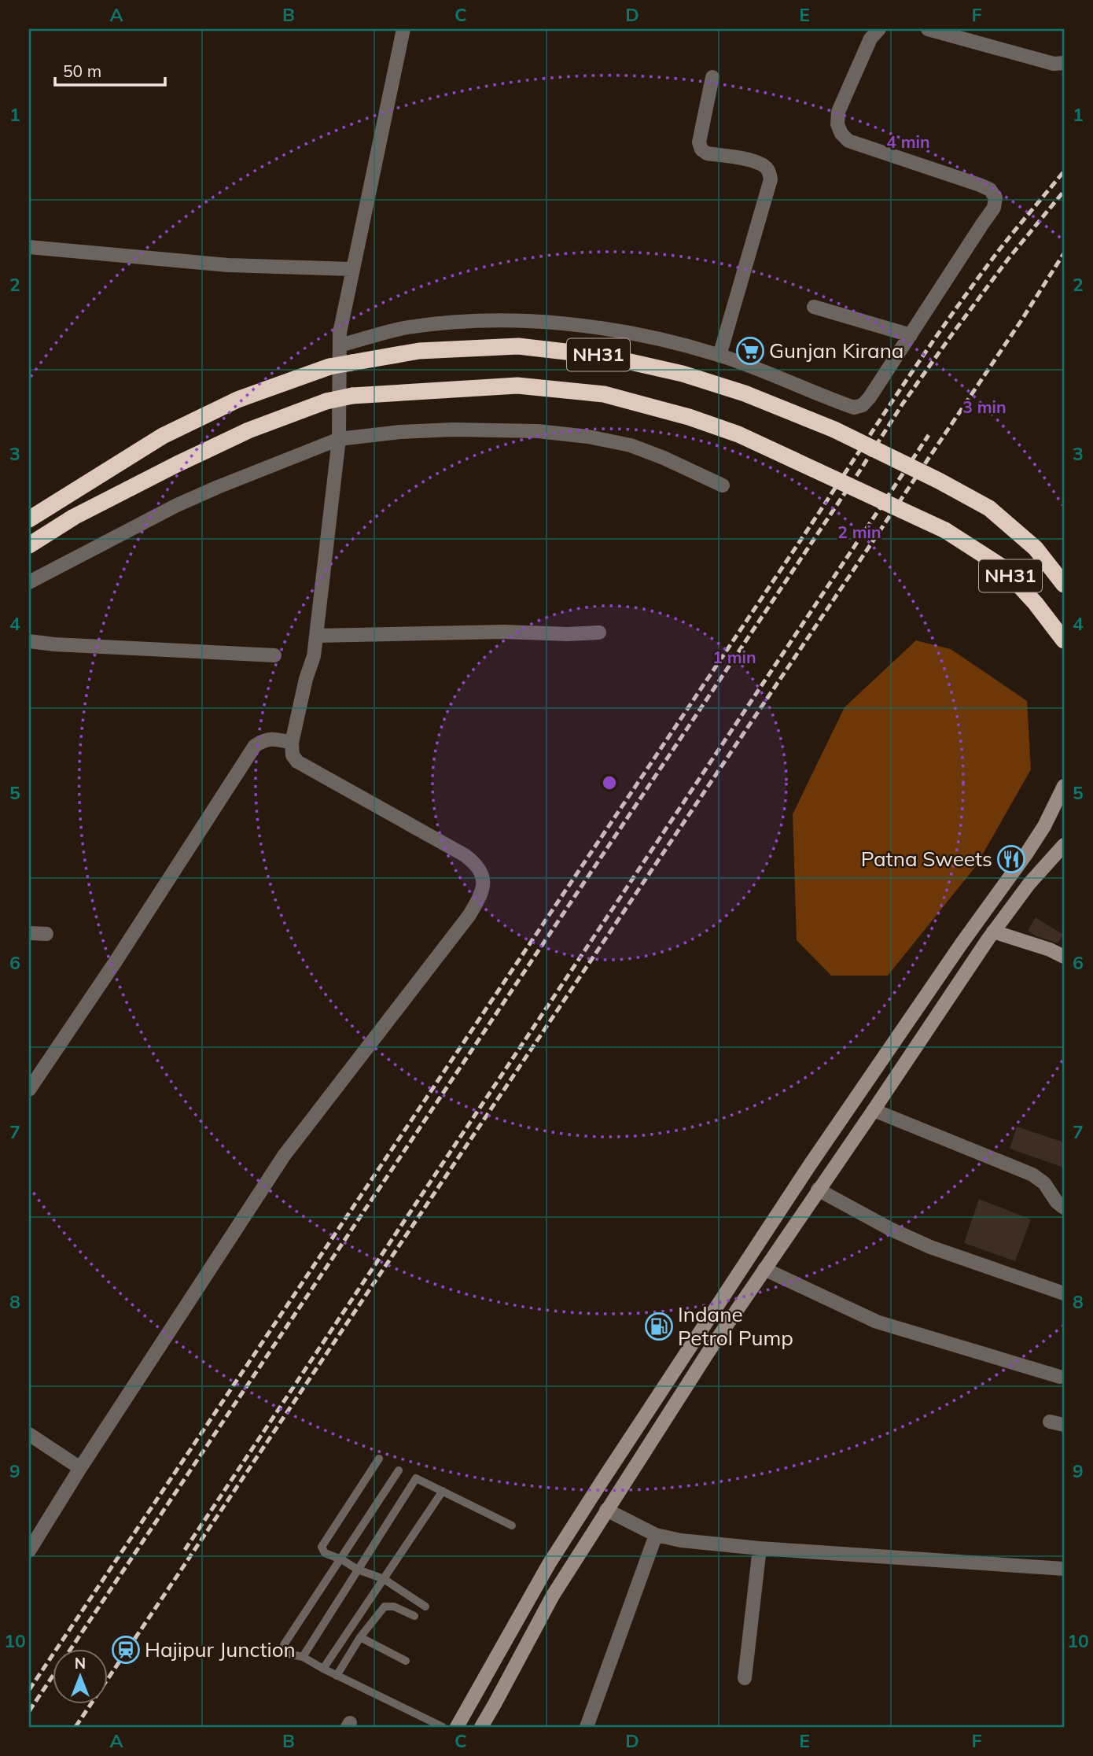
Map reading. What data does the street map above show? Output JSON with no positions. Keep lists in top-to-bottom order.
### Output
{
  "streets": {
    "highway": ["NH31"]
  },
  "places": {
    "supermarket": ["Gunjan Kirana"],
    "restaurant": ["Patna Sweets"],
    "fuel station": ["Indane Petrol Pump"],
    "station": ["Hajipur Junction"]
  },
  "scale_bar": "50 m",
  "north": "top",
  "grid": {
    "columns": [
      "A",
      "B",
      "C",
      "D",
      "E",
      "F"
    ],
    "rows": [
      "1",
      "2",
      "3",
      "4",
      "5",
      "6",
      "7",
      "8",
      "9",
      "10"
    ]
  },
  "rings": [
    "4 min",
    "3 min",
    "2 min",
    "1 min"
  ]
}
